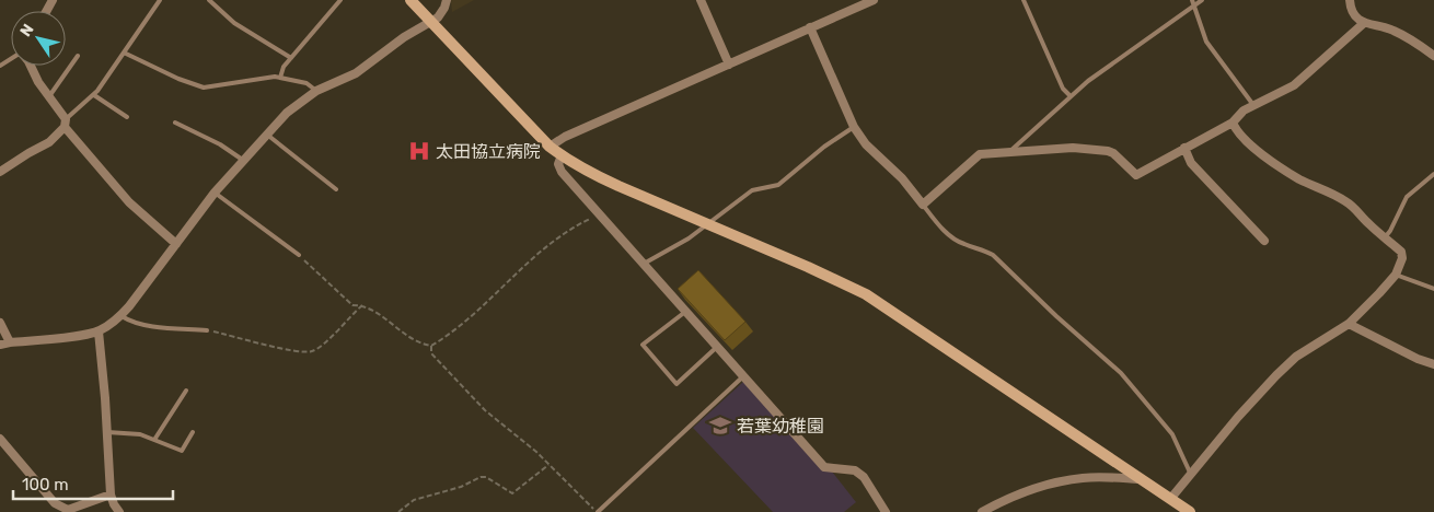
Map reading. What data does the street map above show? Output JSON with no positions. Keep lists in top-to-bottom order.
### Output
{
  "places": {
    "hospital": ["太田協立病院"],
    "school or university": ["若葉幼稚園"]
  },
  "scale_bar": "100 m",
  "north": "top left"
}
